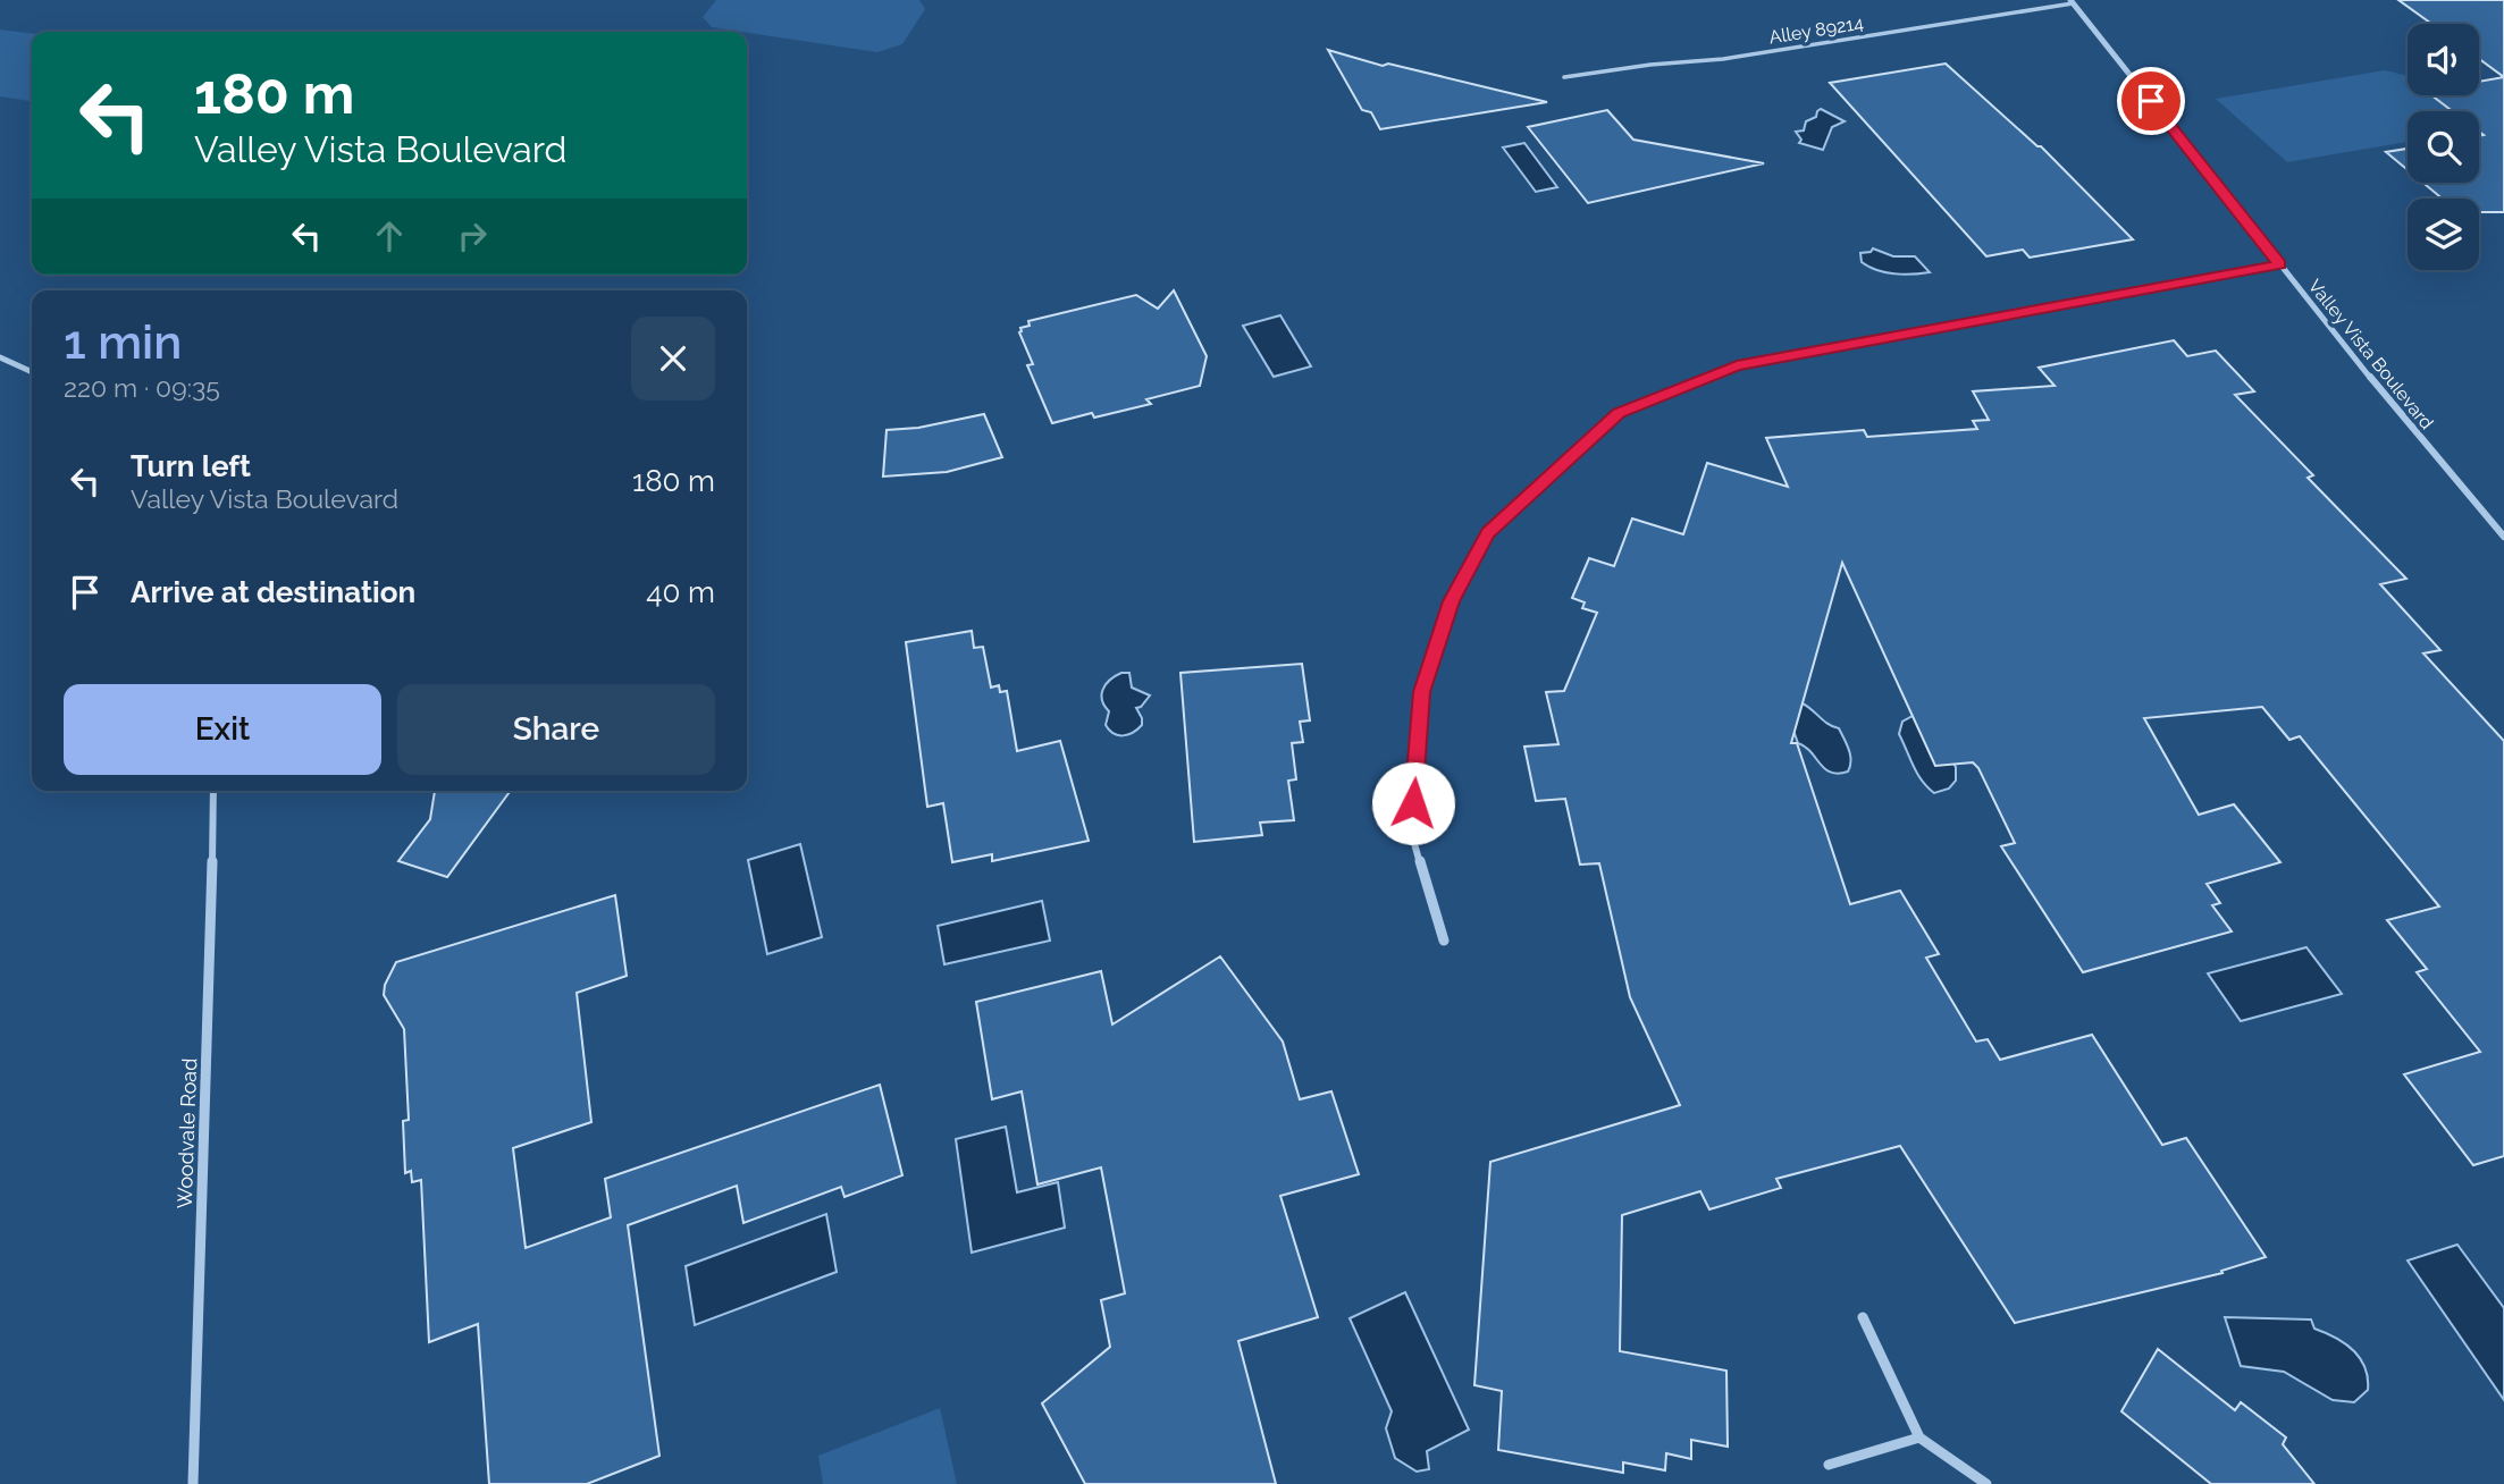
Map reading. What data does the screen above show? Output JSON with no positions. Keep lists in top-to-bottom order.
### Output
{
  "streets": {
    "street": ["Valley Vista Boulevard", "Woodvale Road"],
    "lane": ["Alley 89214"]
  },
  "crossings": [
    ["Alley 89214", "Valley Vista Boulevard"]
  ],
  "page": {
    "turn": ["180 m", "Valley Vista Boulevard"],
    "heading": ["1 min", "220 m · 09:35"],
    "list": [
      {
        "name": "Turn left",
        "note": "Valley Vista Boulevard",
        "value": "180 m"
      },
      {
        "name": "Arrive at destination",
        "value": "40 m"
      }
    ],
    "buttons": ["Exit", "Share"]
  }
}
